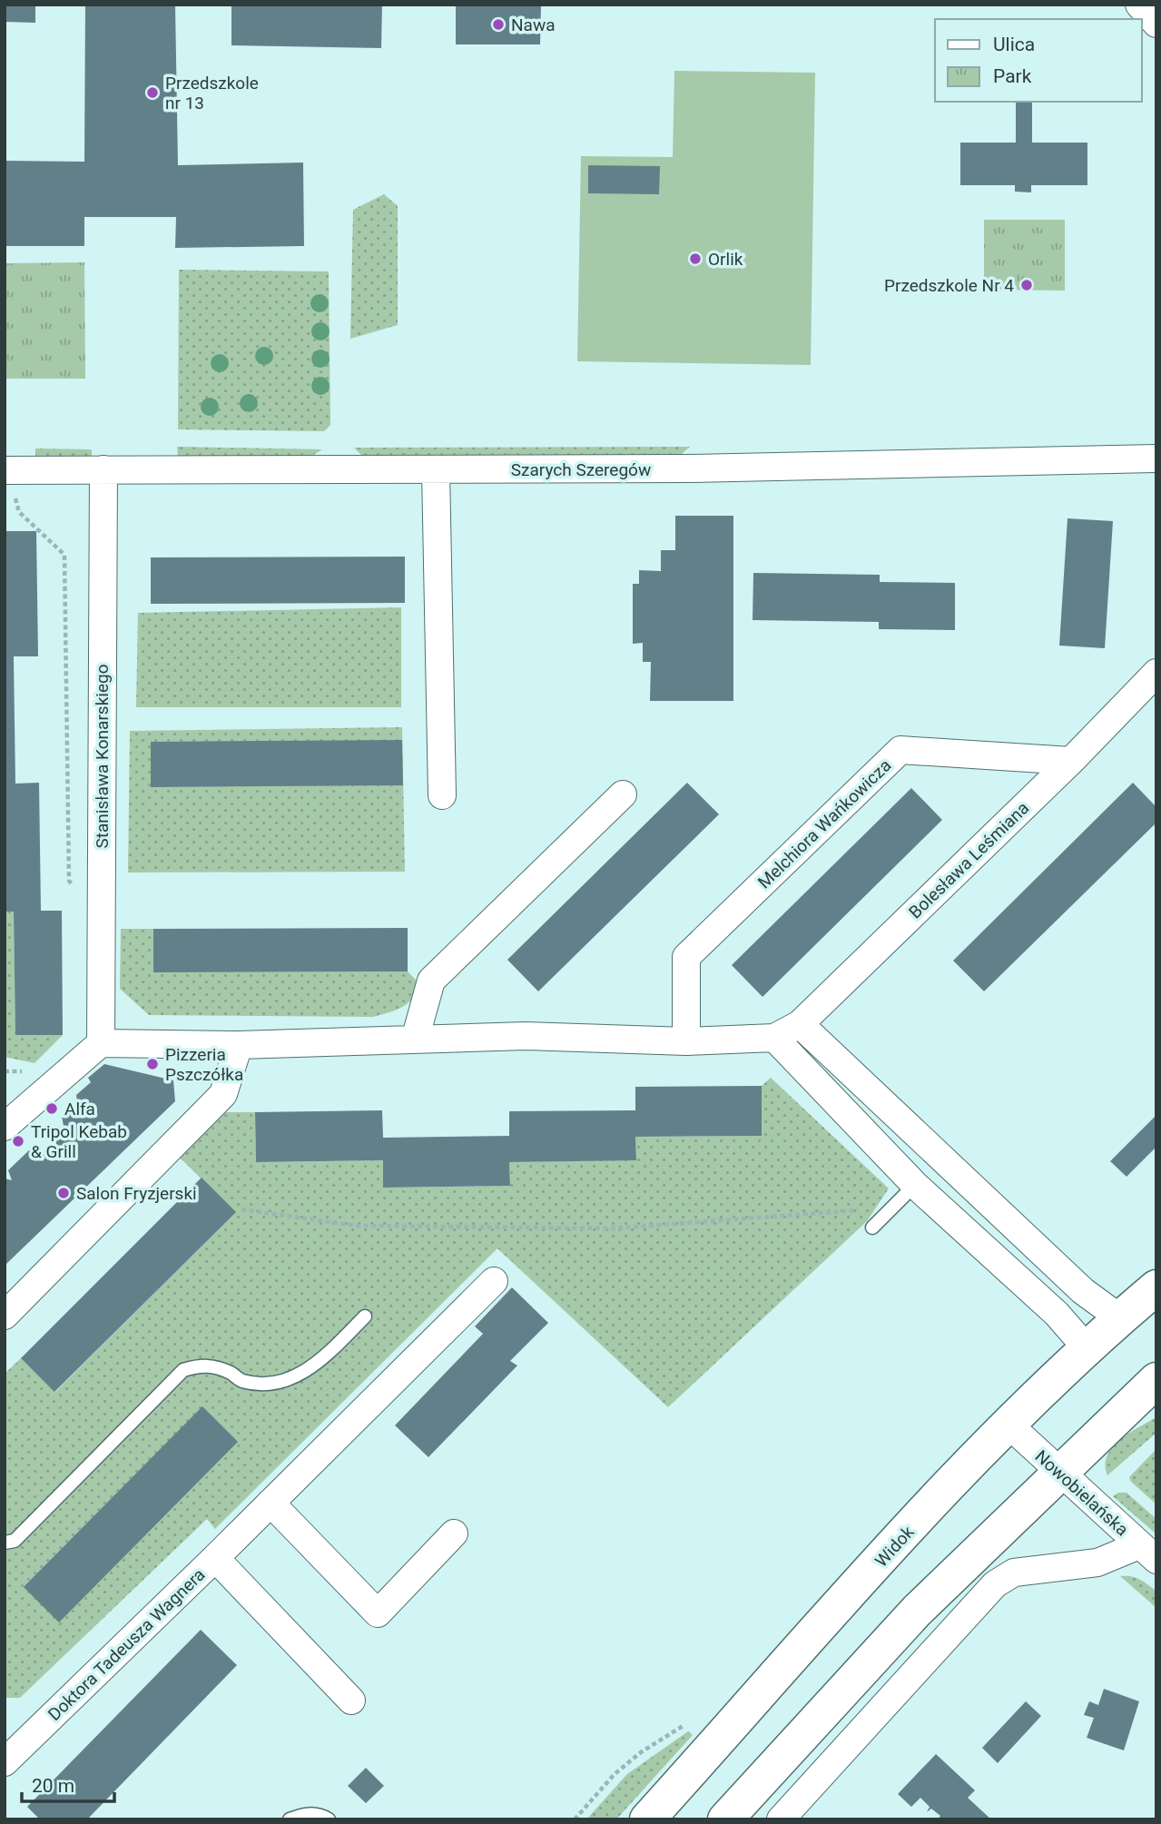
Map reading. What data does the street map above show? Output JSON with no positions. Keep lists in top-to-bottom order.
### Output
{
  "streets": {
    "main road": ["Widok"],
    "street": [
      "Szarych Szeregów",
      "Stanisława Konarskiego",
      "Melchiora Wańkowicza",
      "Bolesława Leśmiana",
      "Nowobielańska",
      "Doktora Tadeusza Wagnera"
    ]
  },
  "crossings": [
    ["Szarych Szeregów", "Stanisława Konarskiego"],
    ["Melchiora Wańkowicza", "Bolesława Leśmiana"],
    ["Nowobielańska", "Widok"]
  ],
  "places": [
    "Nawa",
    "Przedszkole nr 13",
    "Orlik",
    "Przedszkole Nr 4",
    "Pizzeria Pszczółka",
    "Alfa",
    "Tripol Kebab & Grill",
    "Salon Fryzjerski"
  ],
  "legend": ["Ulica", "Park"],
  "scale_bar": "20 m"
}
